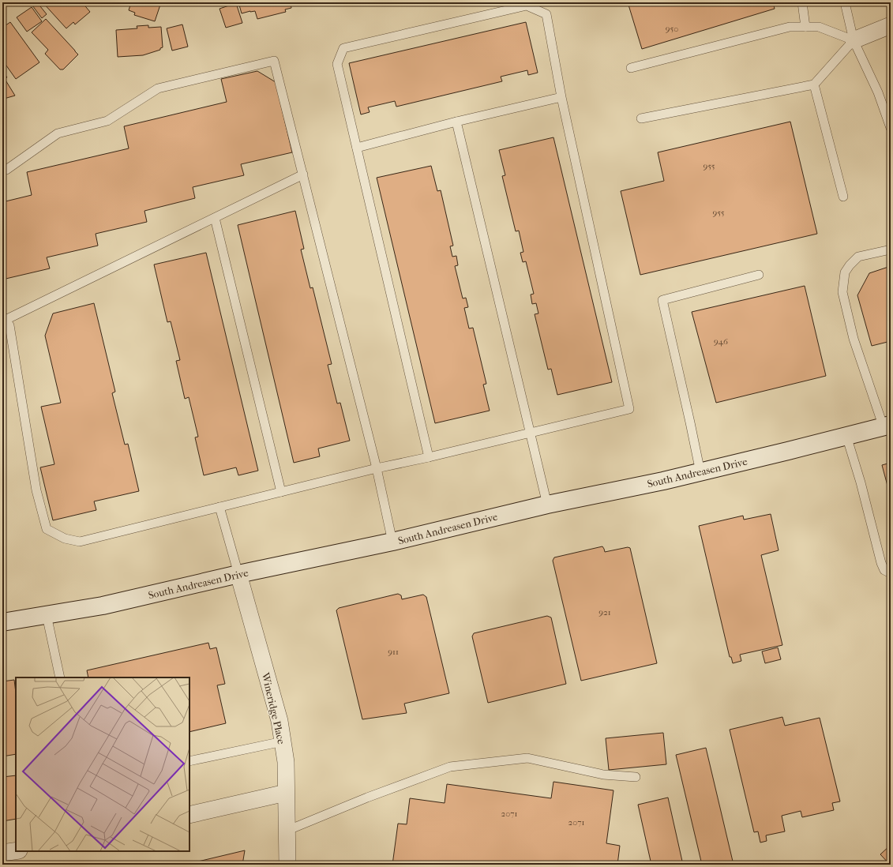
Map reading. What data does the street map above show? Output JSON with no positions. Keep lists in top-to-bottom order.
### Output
{
  "streets": {
    "street": ["South Andreasen Drive", "Wineridge Place"]
  },
  "crossings": [
    ["South Andreasen Drive", "Wineridge Place"]
  ],
  "house_numbers": [
    "950",
    "955",
    "955",
    "946",
    "921",
    "911",
    "2071",
    "2071"
  ]
}
